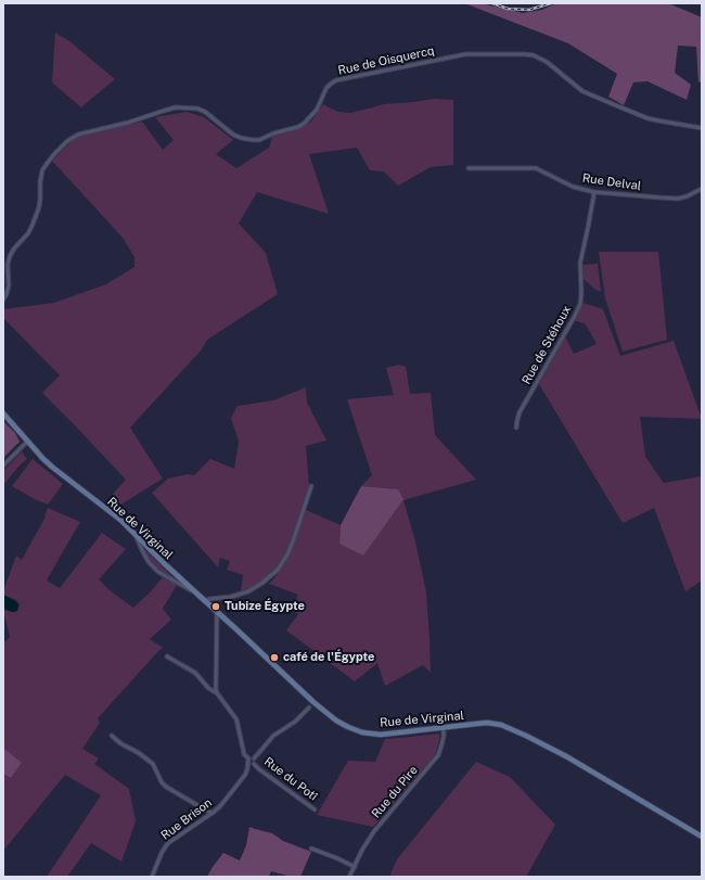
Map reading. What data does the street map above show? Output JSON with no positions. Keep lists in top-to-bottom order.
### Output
{
  "streets": {
    "street": [
      "Rue de Oisquercq",
      "Rue Delval",
      "Rue de Stéhoux",
      "Rue de Virginal",
      "Rue du Potî",
      "Rue du Pire",
      "Rue Brison"
    ]
  },
  "crossings": [
    ["Rue Delval", "Rue de Stéhoux"],
    ["Rue de Virginal", "Rue du Pire"],
    ["Rue du Potî", "Rue Brison"]
  ],
  "places": ["Tubize Égypte", "café de l'Égypte"]
}
